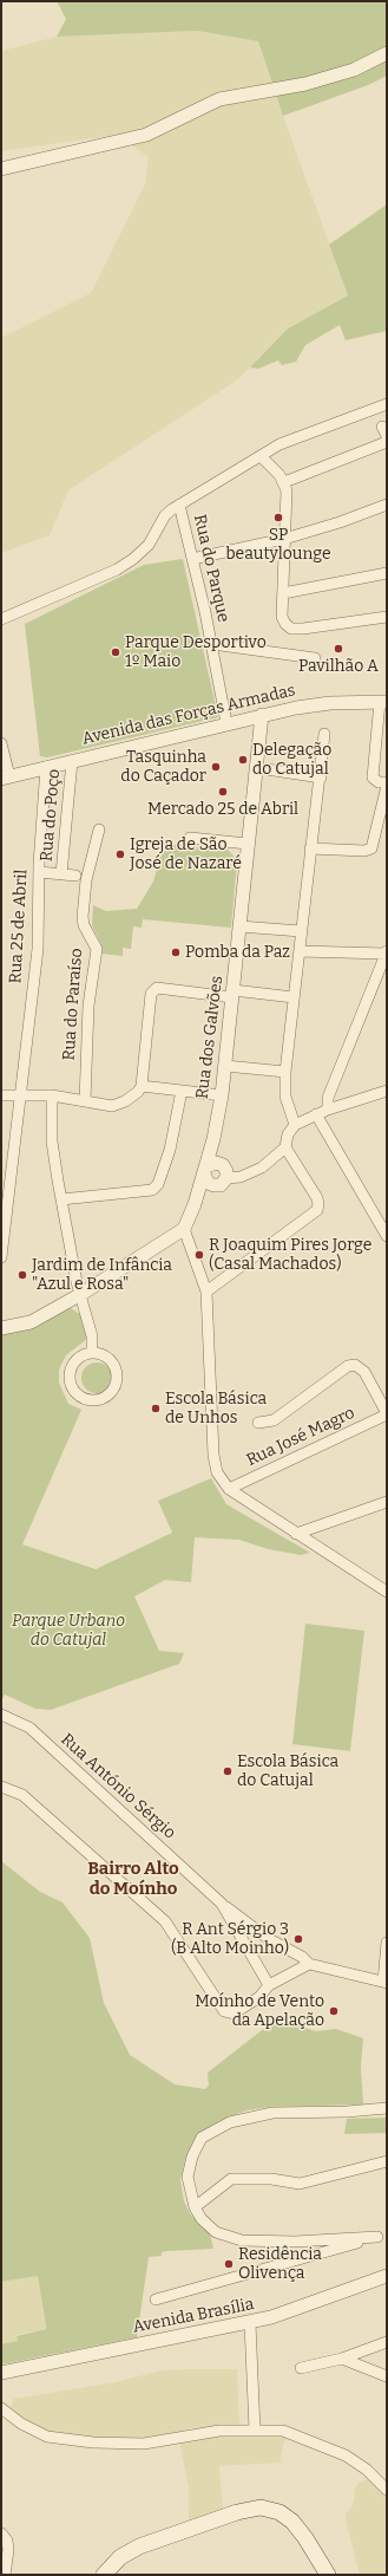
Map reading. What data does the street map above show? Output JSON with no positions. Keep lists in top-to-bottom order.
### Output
{
  "streets": {
    "street": [
      "Rua do Parque",
      "Avenida das Forças Armadas",
      "Rua do Poço",
      "Rua 25 de Abril",
      "Rua do Paraíso",
      "Rua dos Galvões",
      "Rua José Magro",
      "Rua António Sérgio",
      "Avenida Brasília"
    ]
  },
  "crossings": [
    ["Rua do Parque", "Avenida das Forças Armadas"],
    ["Avenida das Forças Armadas", "Rua do Poço"],
    ["Avenida das Forças Armadas", "Rua 25 de Abril"],
    ["Avenida das Forças Armadas", "Rua dos Galvões"]
  ],
  "districts": ["Bairro Alto do Moínho"],
  "parks": ["Parque Urbano do Catujal"],
  "places": [
    "SP beautylounge",
    "Pavilhão A",
    "Parque Desportivo 1º Maio",
    "Delegação do Catujal",
    "Tasquinha do Caçador",
    "Mercado 25 de Abril",
    "Igreja de São José de Nazaré",
    "Pomba da Paz",
    "R Joaquim Pires Jorge (Casal Machados)",
    "Jardim de Infância \"Azul e Rosa\"",
    "Escola Básica de Unhos",
    "Escola Básica do Catujal",
    "R Ant Sérgio 3 (B Alto Moinho)",
    "Moínho de Vento da Apelação",
    "Residência Olivença"
  ]
}
